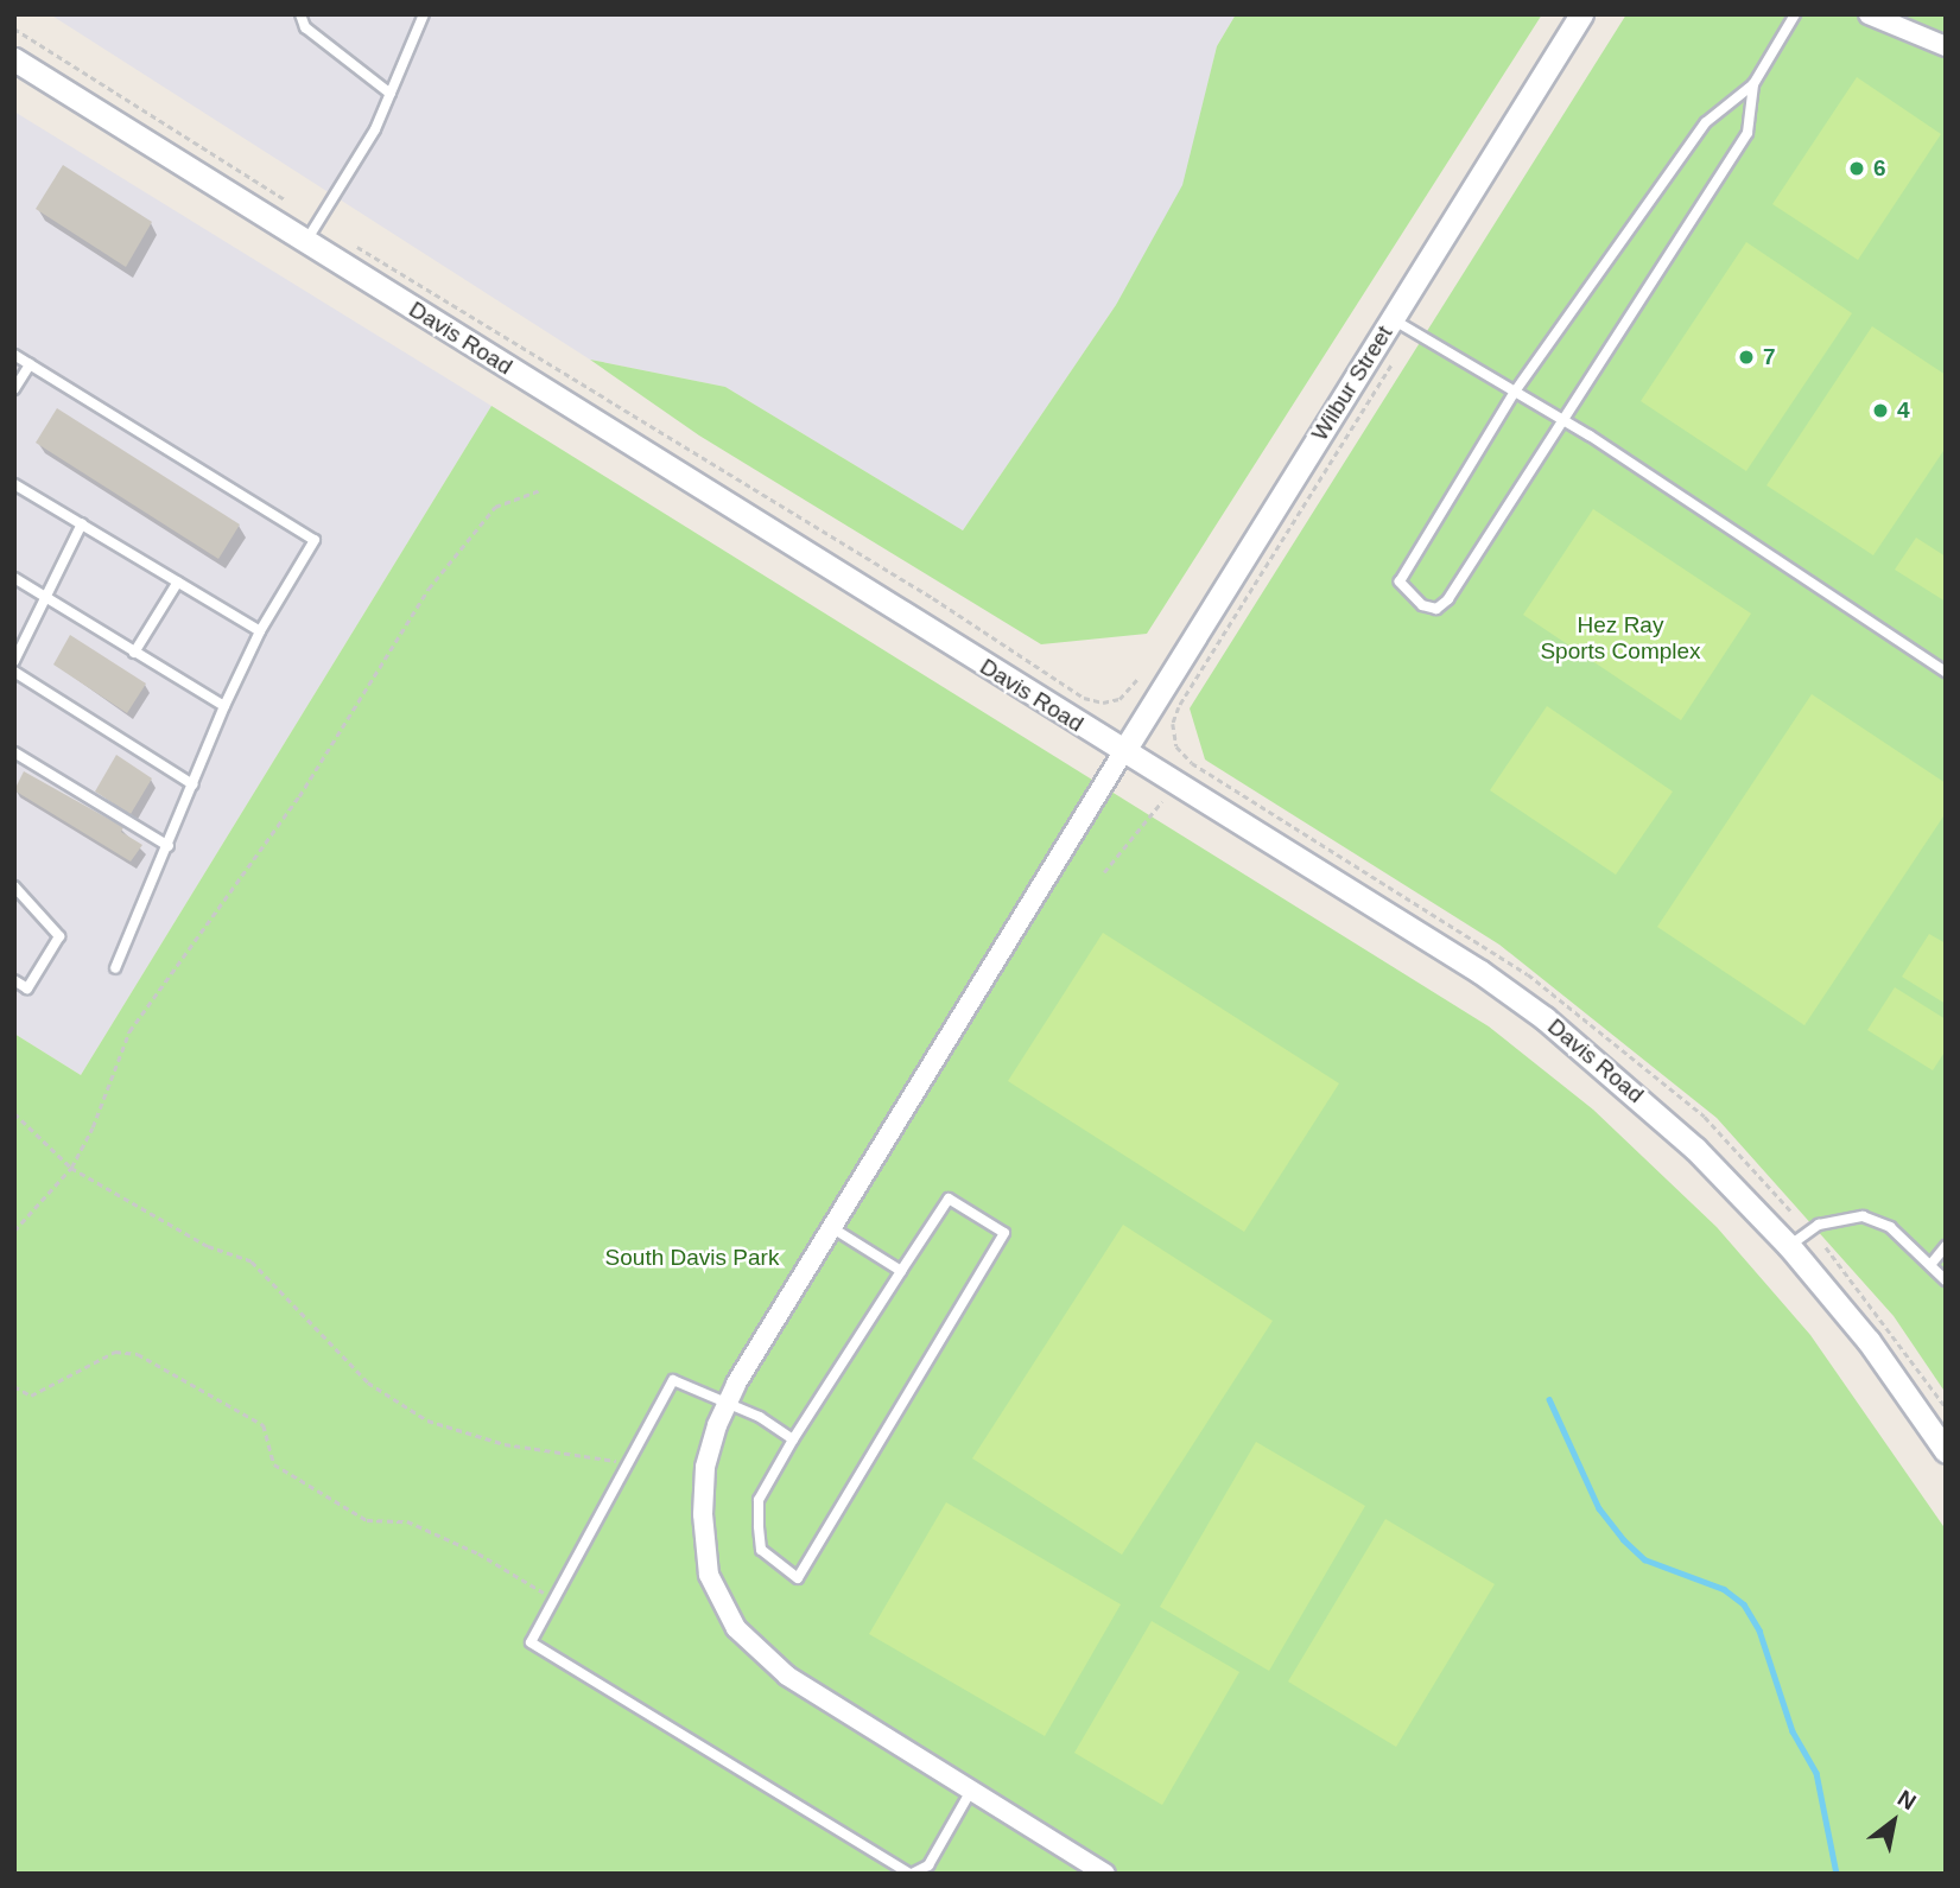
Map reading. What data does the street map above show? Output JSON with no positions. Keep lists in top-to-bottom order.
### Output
{
  "streets": {
    "street": ["Davis Road", "Wilbur Street"]
  },
  "crossings": [
    ["Davis Road", "Wilbur Street"]
  ],
  "parks": ["Hez Ray Sports Complex", "South Davis Park"],
  "places": ["6", "7", "4"],
  "north": "top right"
}
